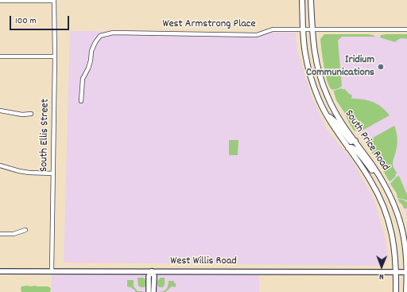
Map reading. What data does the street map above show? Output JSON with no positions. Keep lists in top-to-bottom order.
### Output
{
  "streets": {
    "main road": ["South Price Road"],
    "street": ["West Armstrong Place", "South Ellis Street", "West Willis Road"]
  },
  "crossings": [
    ["West Armstrong Place", "South Price Road"],
    ["South Ellis Street", "West Willis Road"],
    ["South Price Road", "West Willis Road"]
  ],
  "places": ["Iridium Communications"],
  "scale_bar": "100 m",
  "north": "bottom"
}
